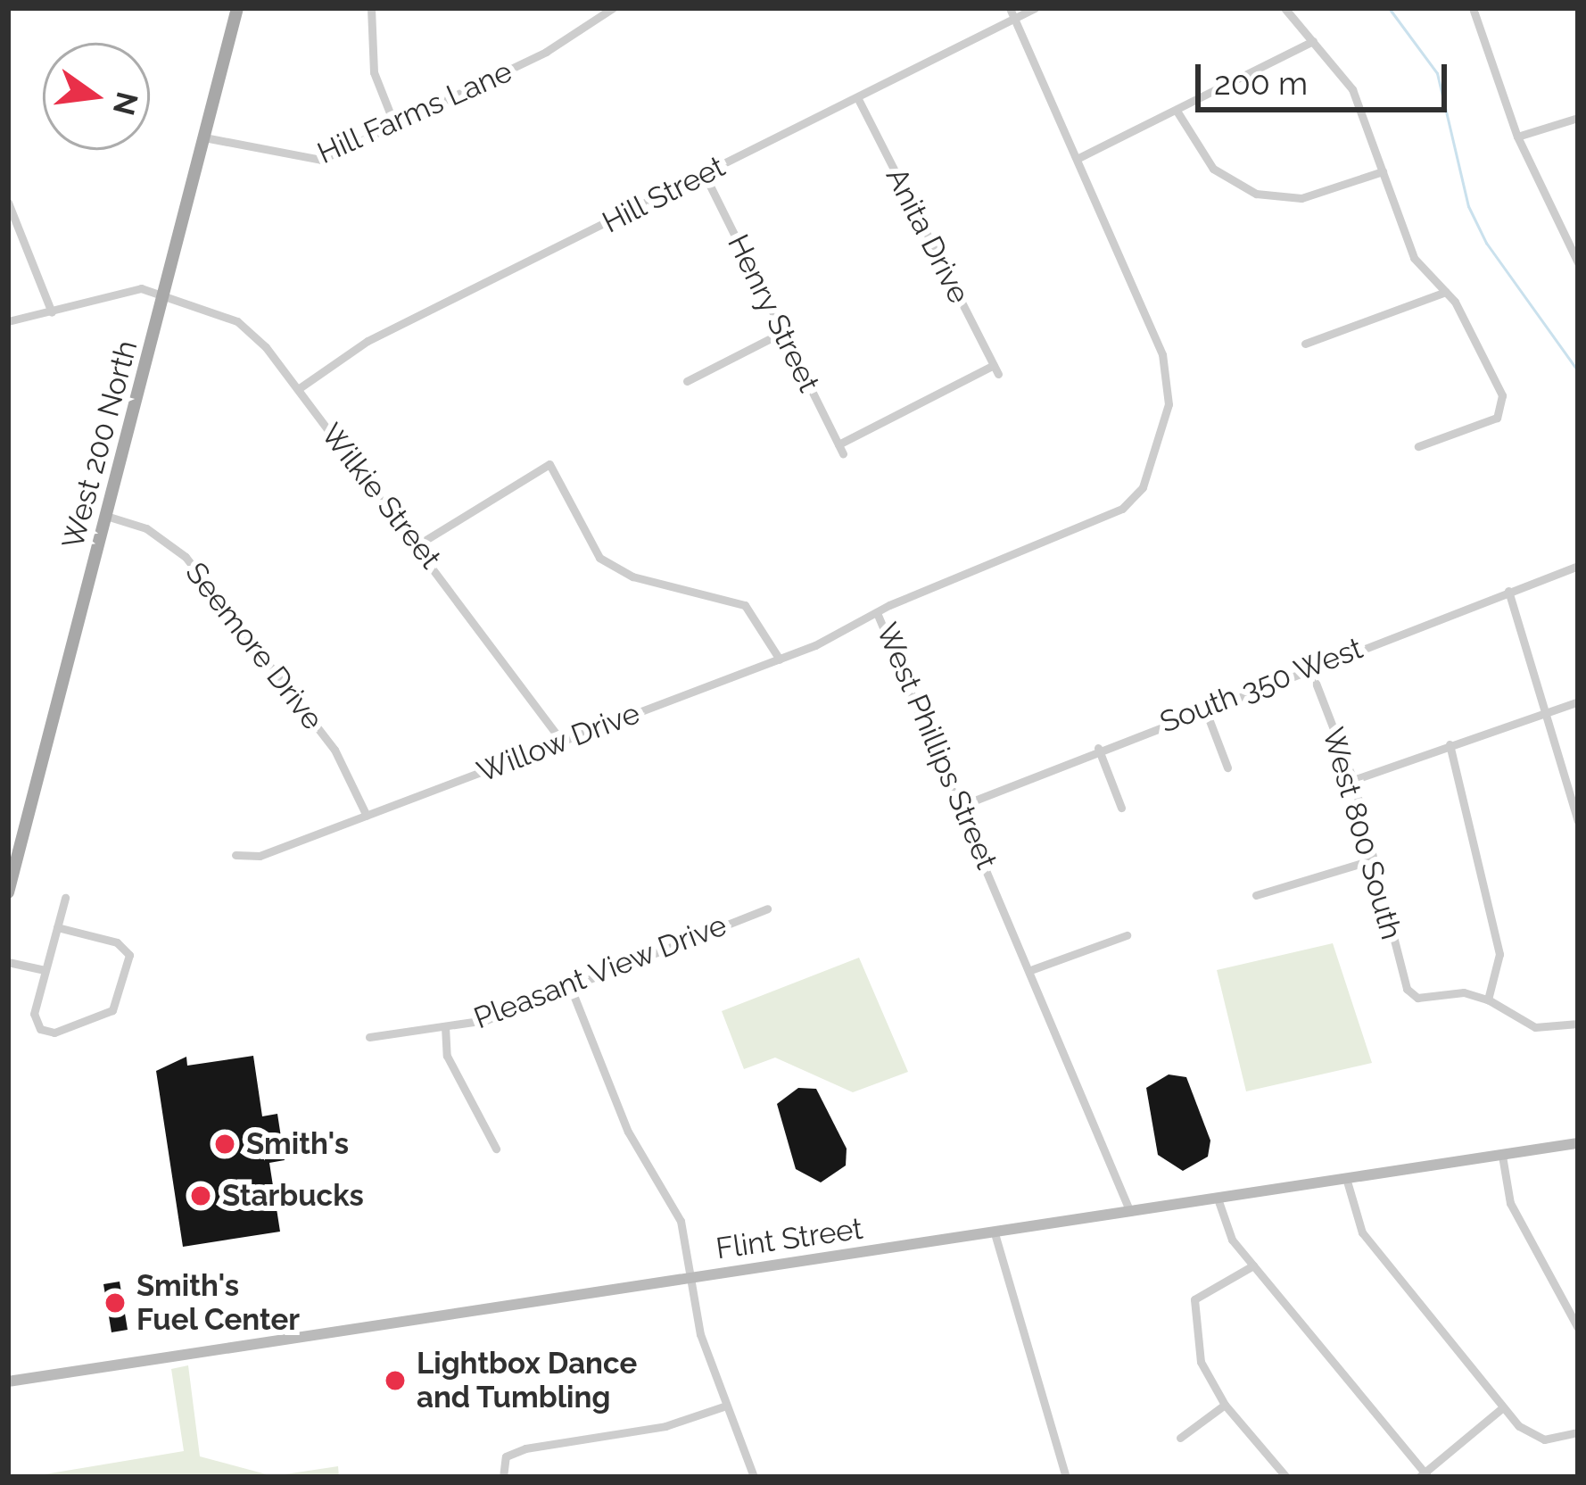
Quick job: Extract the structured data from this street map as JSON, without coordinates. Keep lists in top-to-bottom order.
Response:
{
  "streets": {
    "main road": ["West 200 North"],
    "street": [
      "Hill Farms Lane",
      "Hill Street",
      "Anita Drive",
      "Henry Street",
      "Wilkie Street",
      "Seemore Drive",
      "South 350 West",
      "Willow Drive",
      "West Phillips Street",
      "West 800 South",
      "Pleasant View Drive",
      "Flint Street"
    ]
  },
  "crossings": [
    ["Hill Farms Lane", "West 200 North"],
    ["Hill Street", "Anita Drive"],
    ["Hill Street", "Henry Street"],
    ["Hill Street", "Wilkie Street"],
    ["Hill Street", "West Phillips Street"],
    ["Anita Drive", "Henry Street"],
    ["West 200 North", "Wilkie Street"],
    ["West 200 North", "Seemore Drive"],
    ["Wilkie Street", "Willow Drive"],
    ["Seemore Drive", "Willow Drive"],
    ["South 350 West", "West Phillips Street"],
    ["South 350 West", "West 800 South"],
    ["Willow Drive", "West Phillips Street"],
    ["West Phillips Street", "Flint Street"]
  ],
  "places": [
    "Smith's",
    "Starbucks",
    "Smith's Fuel Center",
    "Lightbox Dance and Tumbling"
  ],
  "scale_bar": "200 m",
  "north": "right"
}
